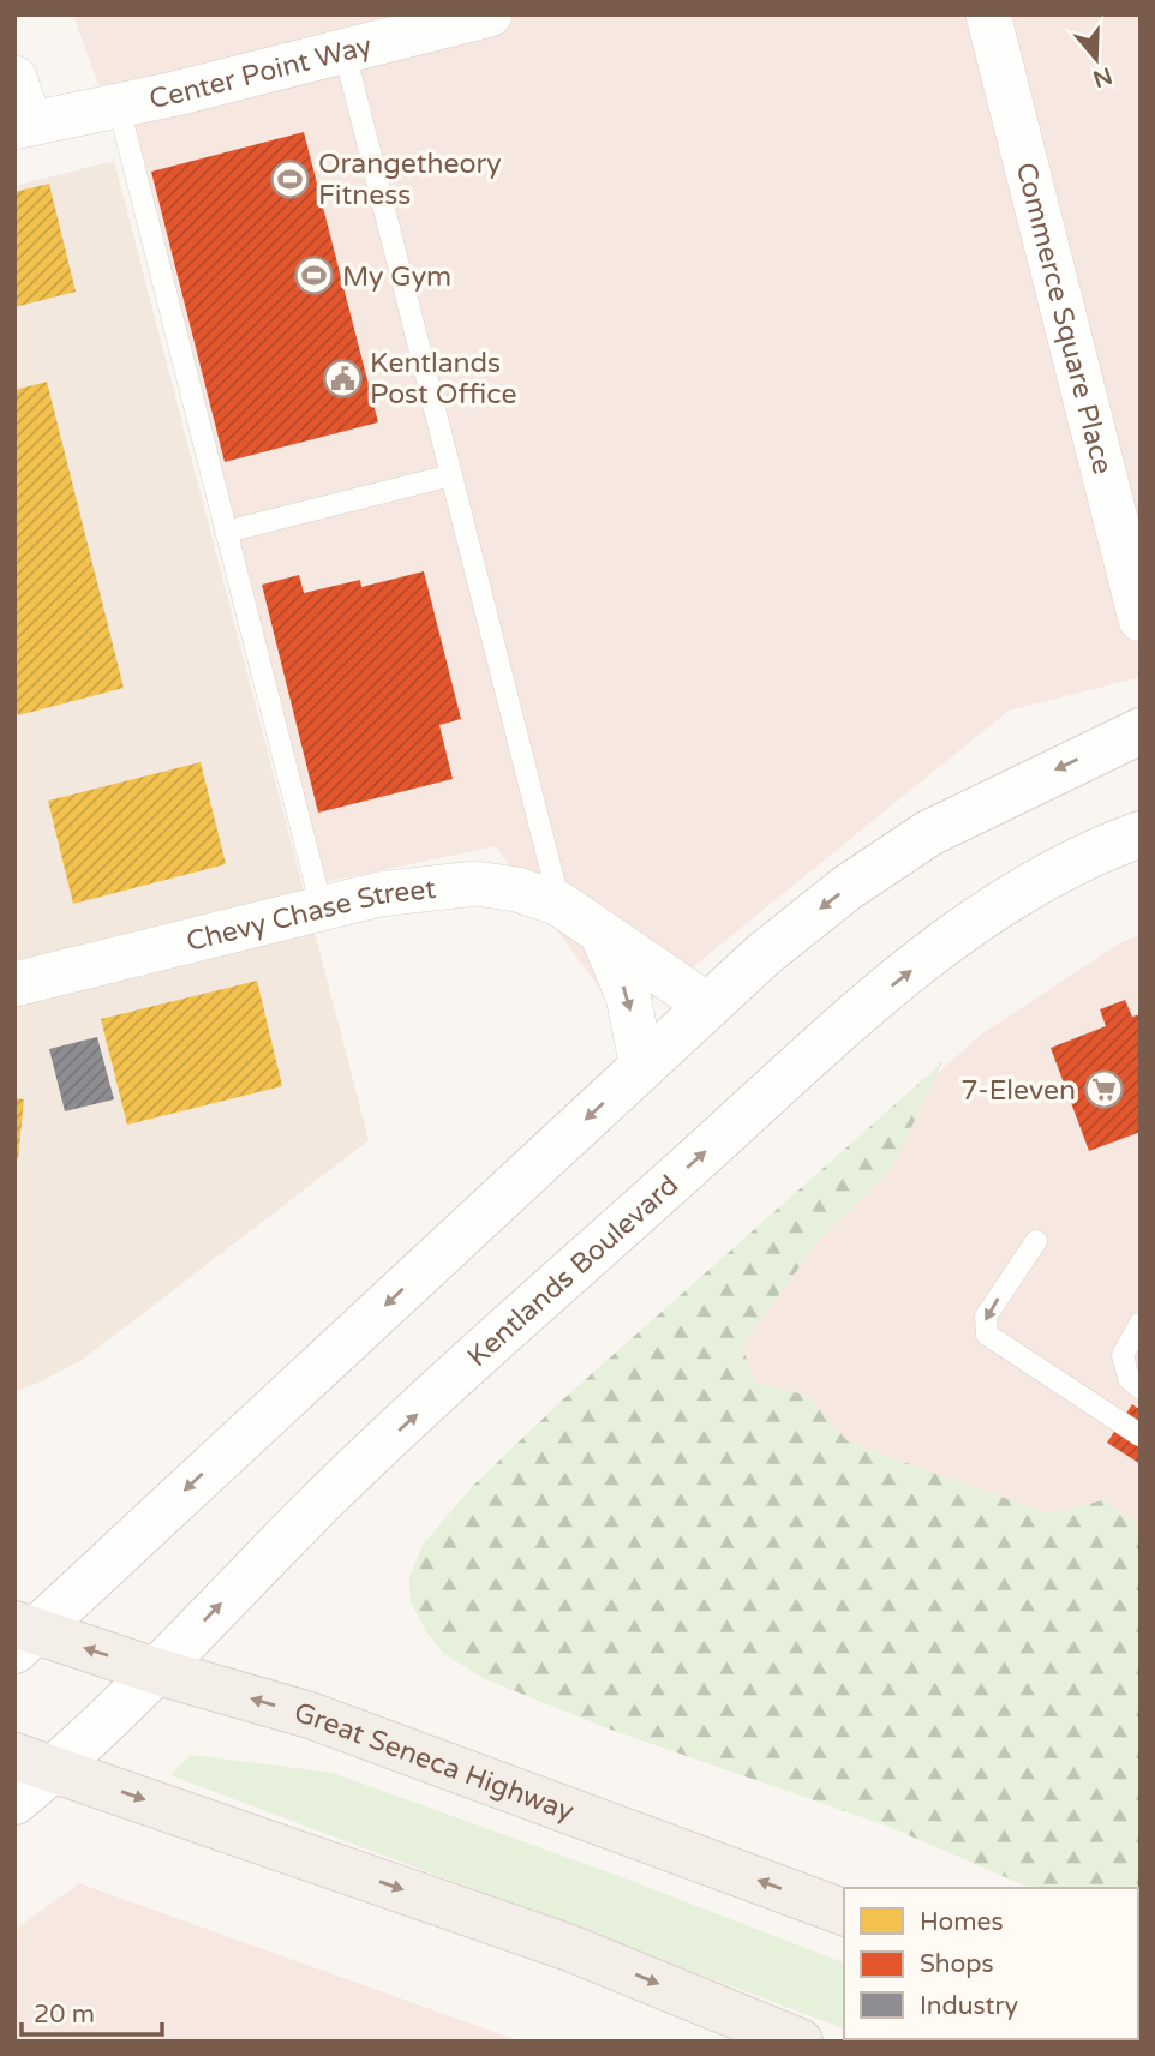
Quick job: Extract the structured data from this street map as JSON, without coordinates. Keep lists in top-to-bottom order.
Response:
{
  "streets": {
    "main road": ["Great Seneca Highway"],
    "street": [
      "Center Point Way",
      "Commerce Square Place",
      "Chevy Chase Street",
      "Kentlands Boulevard"
    ]
  },
  "crossings": [
    ["Kentlands Boulevard", "Great Seneca Highway"]
  ],
  "places": {
    "sports": ["Orangetheory Fitness", "My Gym"],
    "public building": ["Kentlands Post Office"],
    "supermarket": ["7-Eleven"]
  },
  "legend": ["Homes", "Shops", "Industry"],
  "scale_bar": "20 m",
  "north": "bottom"
}
